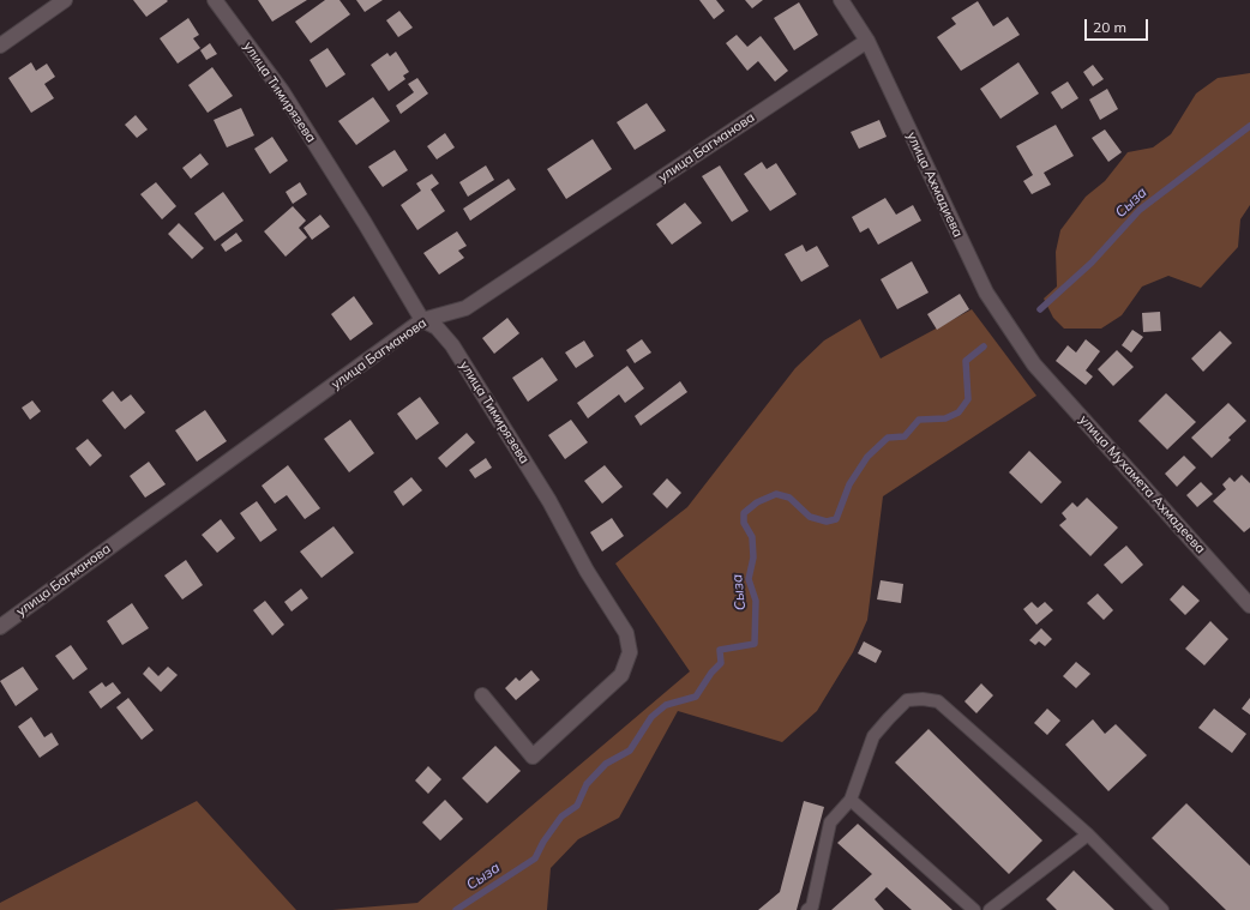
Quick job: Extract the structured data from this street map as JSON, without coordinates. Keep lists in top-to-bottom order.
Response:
{
  "streets": {
    "street": [
      "улица Тимирязева",
      "улица Багманова",
      "улица Ахмадиева",
      "улица Мухамета Ахмадеева"
    ]
  },
  "crossings": [
    ["улица Тимирязева", "улица Багманова"],
    ["улица Багманова", "улица Ахмадиева"],
    ["улица Ахмадиева", "улица Мухамета Ахмадеева"]
  ],
  "water": ["Сыза"],
  "scale_bar": "20 m"
}
